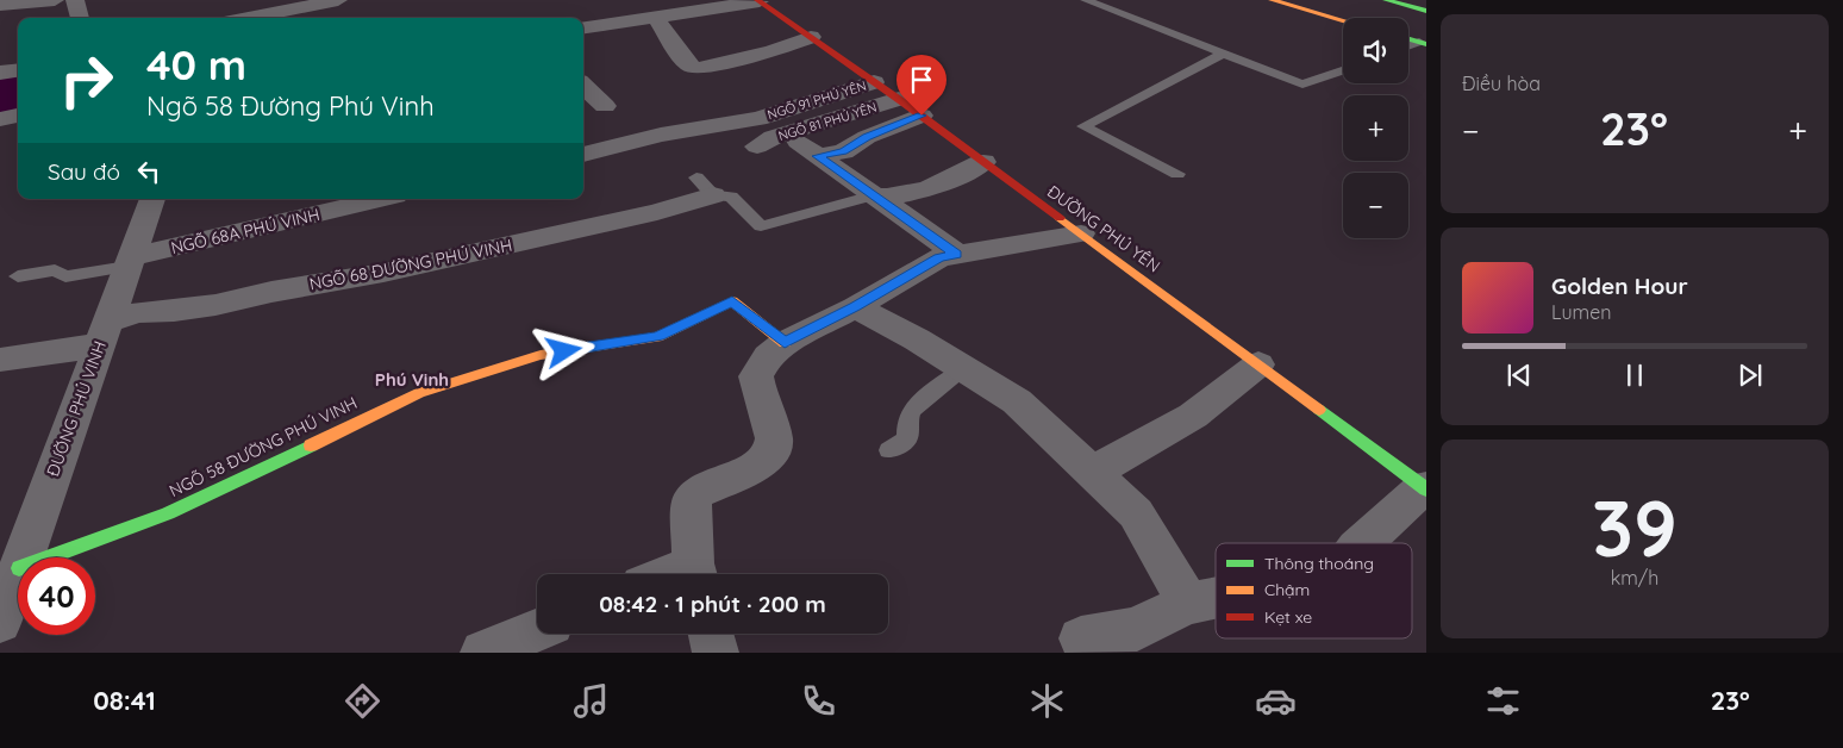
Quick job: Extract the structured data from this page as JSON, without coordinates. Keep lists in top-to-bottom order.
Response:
{
  "streets": {
    "main road": ["ĐƯỜNG PHÚ YÊN", "NGÕ 58 ĐƯỜNG PHÚ VINH"],
    "street": [
      "NGÕ 91 PHÚ YÊN",
      "NGÕ 81 PHÚ YÊN",
      "NGÕ 68A PHÚ VINH",
      "NGÕ 68 ĐƯỜNG PHÚ VINH",
      "ĐƯỜNG PHÚ VINH"
    ]
  },
  "crossings": [
    ["NGÕ 91 PHÚ YÊN", "ĐƯỜNG PHÚ YÊN"],
    ["NGÕ 81 PHÚ YÊN", "ĐƯỜNG PHÚ YÊN"],
    ["NGÕ 68A PHÚ VINH", "ĐƯỜNG PHÚ VINH"],
    ["NGÕ 68 ĐƯỜNG PHÚ VINH", "ĐƯỜNG PHÚ VINH"]
  ],
  "districts": ["Phú Vinh"],
  "legend": ["Thông thoáng", "Chậm", "Kẹt xe"],
  "page": {
    "tile": [
      "Điều hòa",
      ["39", "km/h"]
    ],
    "map_buttons": ["+", "−"],
    "turn": ["40 m", "Ngõ 58 Đường Phú Vinh"],
    "heat": ["−", "23°", "+"],
    "then": "Sau đó",
    "song": ["Golden Hour", "Lumen"],
    "limit": "40",
    "trip": "08:42 · 1 phút · 200 m",
    "tabs": ["08:41", "23°"]
  }
}
